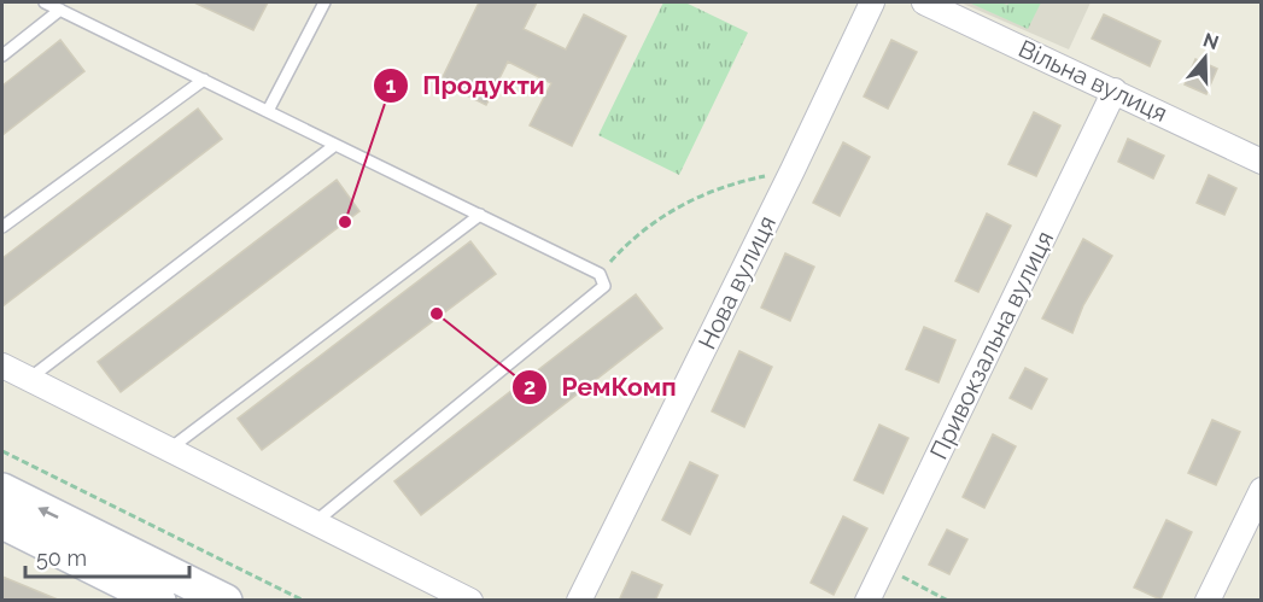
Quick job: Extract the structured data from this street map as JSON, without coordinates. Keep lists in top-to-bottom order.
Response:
{
  "streets": {
    "street": ["Вільна вулиця", "Нова вулиця", "Привокзальна вулиця"]
  },
  "crossings": [
    ["Вільна вулиця", "Привокзальна вулиця"]
  ],
  "places": ["Продукти", "РемКомп"],
  "scale_bar": "50 m",
  "north": "top"
}
